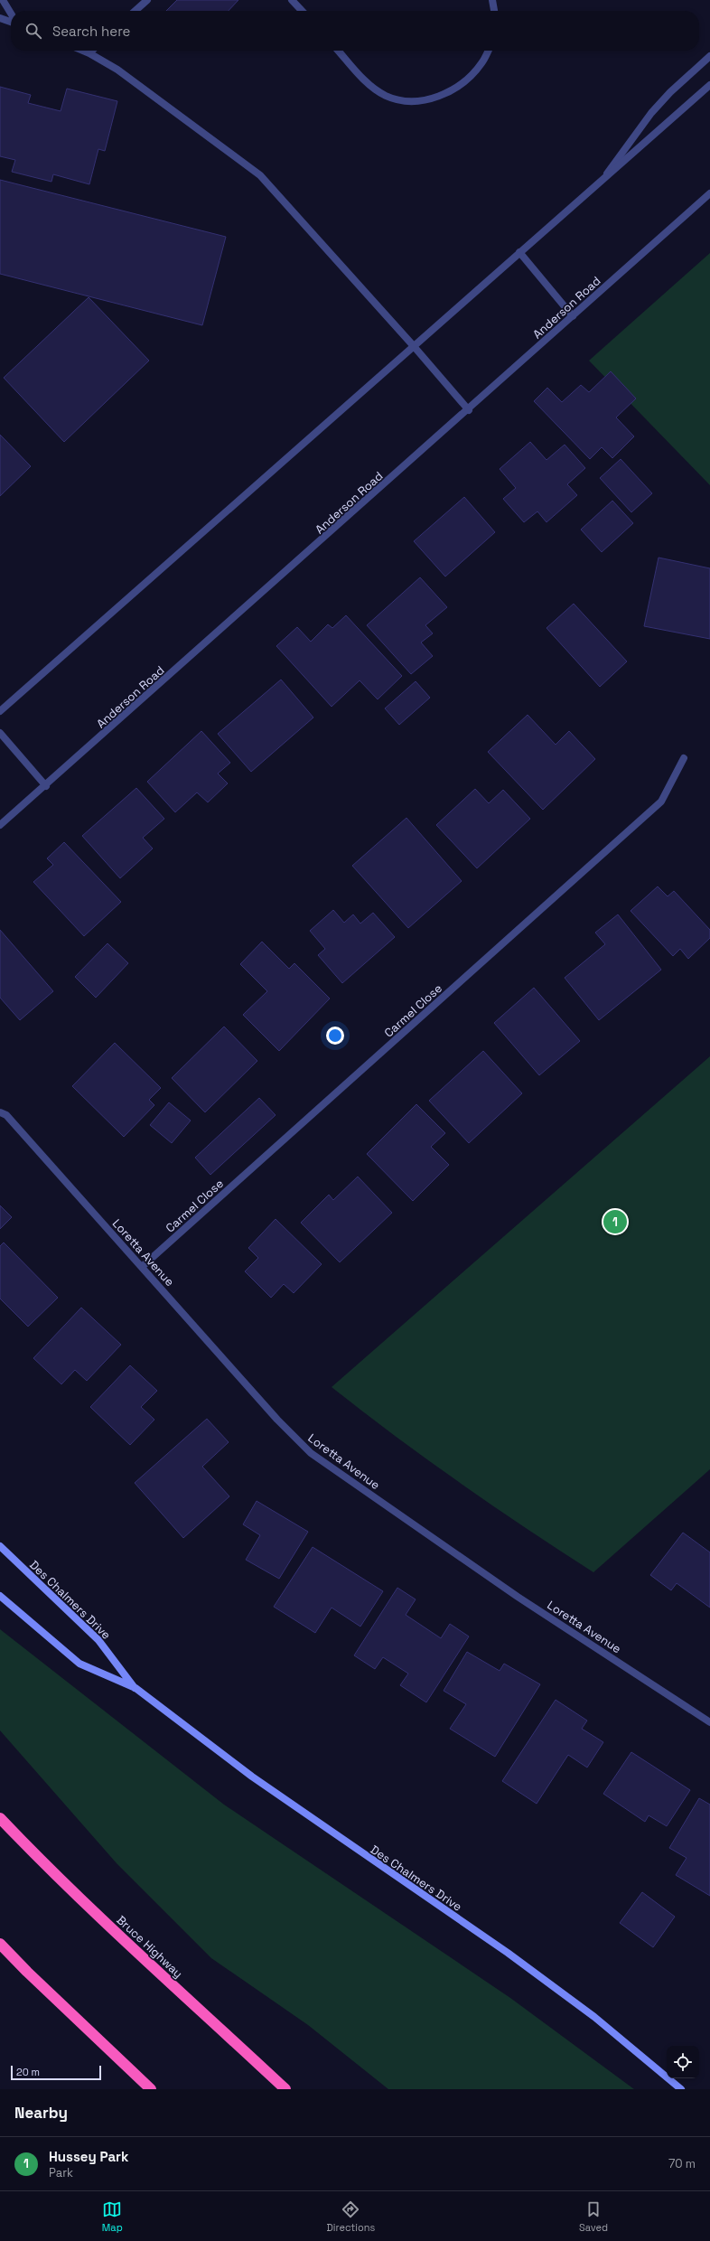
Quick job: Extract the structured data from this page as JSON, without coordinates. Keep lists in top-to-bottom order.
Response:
{
  "streets": {
    "highway": ["Bruce Highway"],
    "main road": ["Des Chalmers Drive"],
    "street": ["Anderson Road", "Carmel Close", "Loretta Avenue"]
  },
  "crossings": [
    ["Carmel Close", "Loretta Avenue"]
  ],
  "scale_bar": "20 m",
  "page": {
    "search": "Search here",
    "pins": "1",
    "scale": "20 m",
    "heading": "Nearby",
    "list": [
      {
        "mark": "1",
        "name": "Hussey Park",
        "note": "Park",
        "value": "70 m"
      }
    ],
    "nav": ["Map", "Directions", "Saved"]
  }
}
